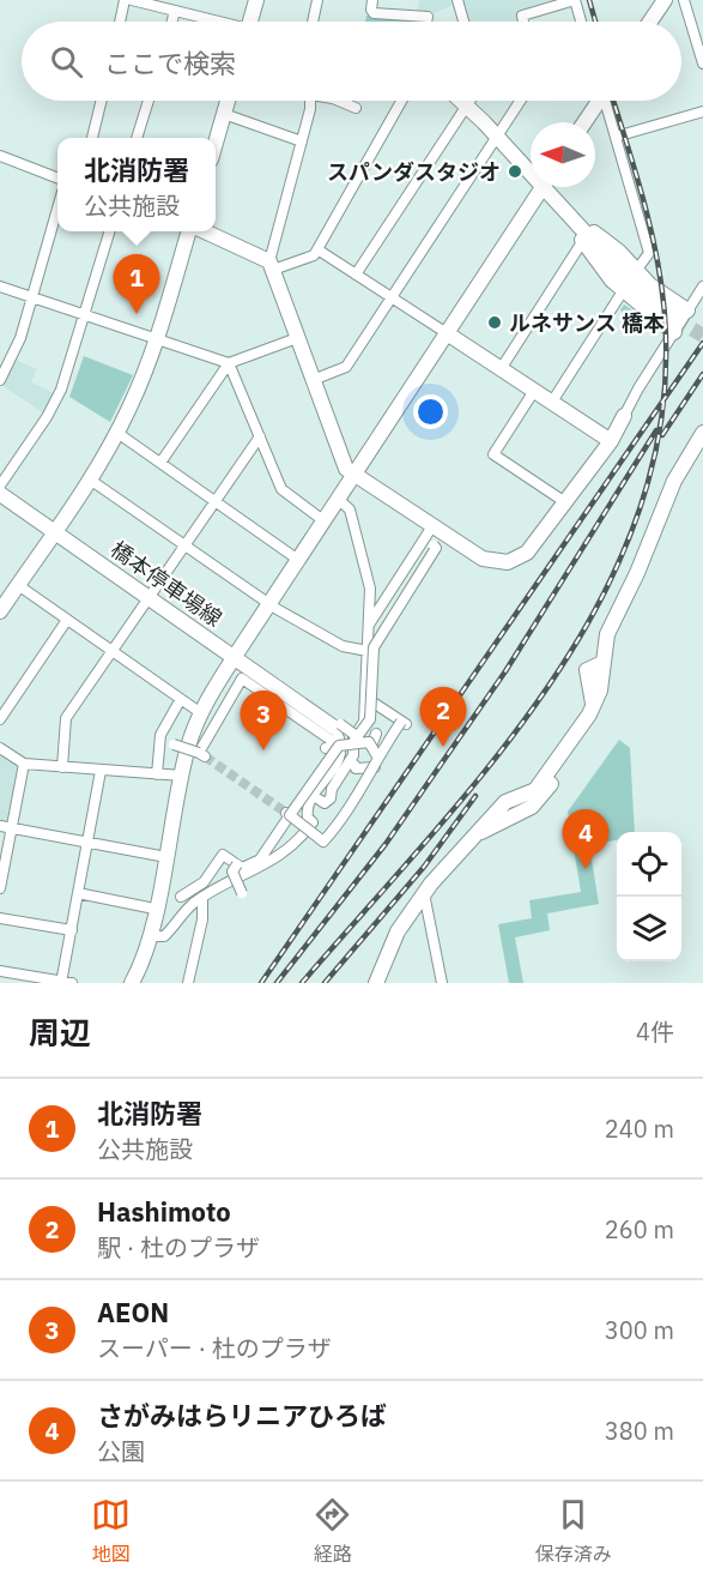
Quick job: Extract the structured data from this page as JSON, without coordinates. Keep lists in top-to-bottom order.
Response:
{
  "streets": {
    "street": ["橋本停車場線"]
  },
  "places": ["スパンダスタジオ", "ルネサンス 橋本"],
  "north": "left",
  "page": {
    "search": "ここで検索",
    "popup": ["北消防署", "公共施設"],
    "pins": [
      "1",
      "2",
      "3",
      "4"
    ],
    "heading": ["周辺", "4件"],
    "list": [
      {
        "mark": "1",
        "name": "北消防署",
        "note": "公共施設",
        "value": "240 m"
      },
      {
        "mark": "2",
        "name": "Hashimoto",
        "note": "駅 · 杜のプラザ",
        "value": "260 m"
      },
      {
        "mark": "3",
        "name": "AEON",
        "note": "スーパー · 杜のプラザ",
        "value": "300 m"
      },
      {
        "mark": "4",
        "name": "さがみはらリニアひろば",
        "note": "公園",
        "value": "380 m"
      }
    ],
    "nav": ["地図", "経路", "保存済み"]
  }
}
